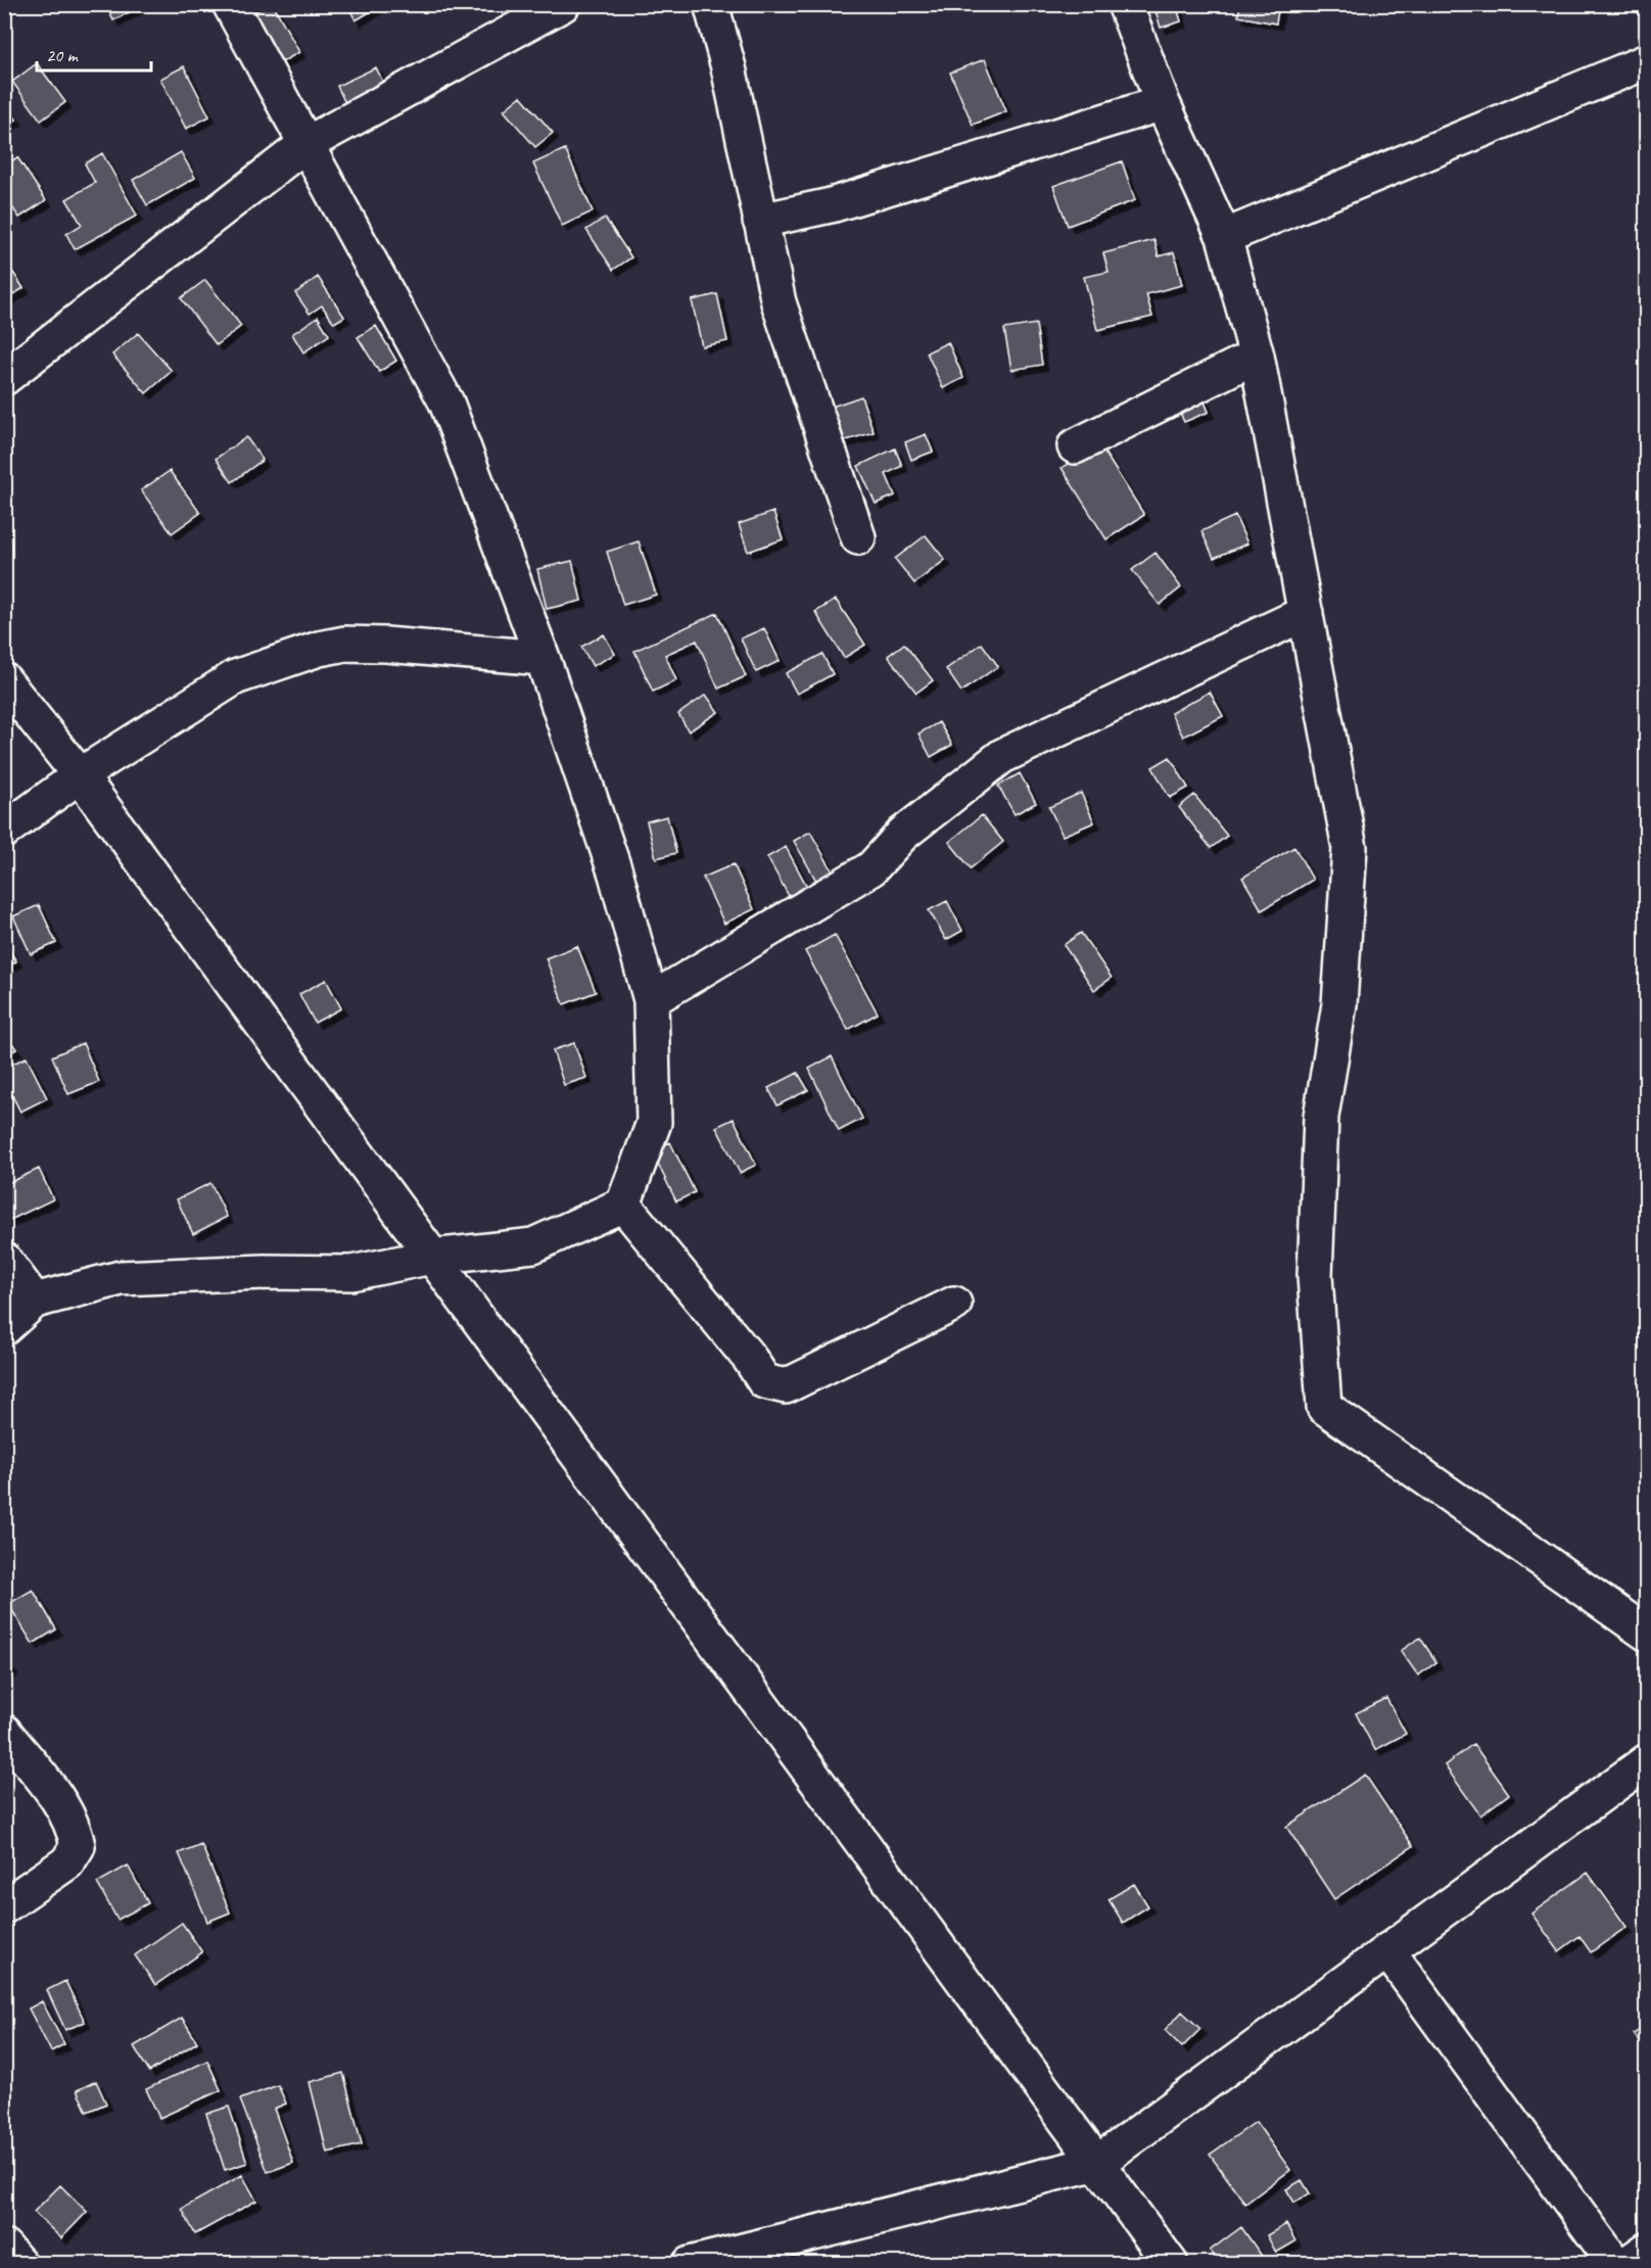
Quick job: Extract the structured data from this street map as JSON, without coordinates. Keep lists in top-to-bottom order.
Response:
{
  "scale_bar": "20 m"
}
